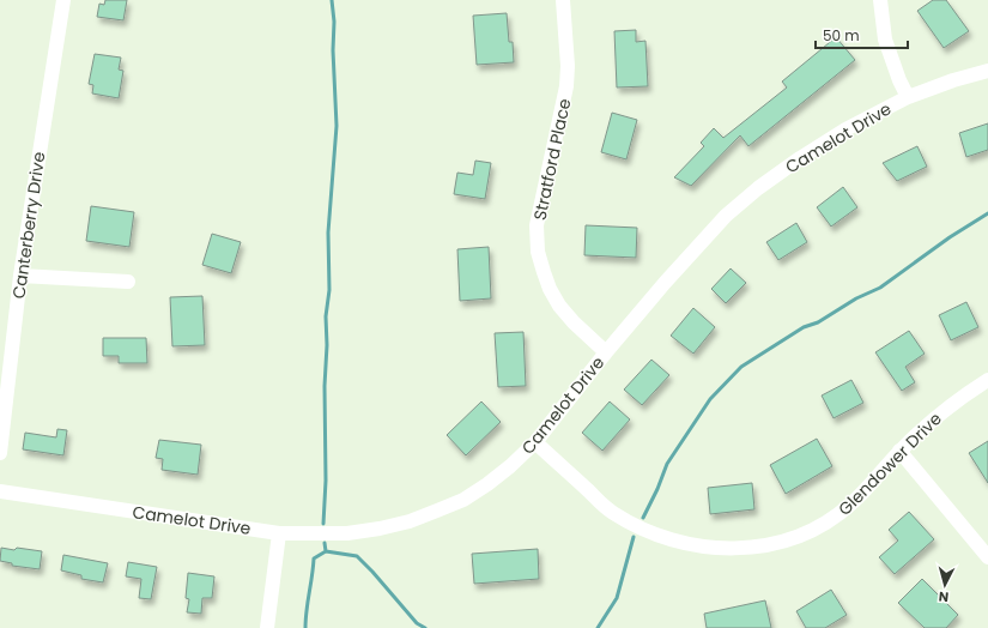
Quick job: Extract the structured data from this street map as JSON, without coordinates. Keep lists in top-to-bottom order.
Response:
{
  "streets": {
    "street": [
      "Camelot Drive",
      "Stratford Place",
      "Canterberry Drive",
      "Glendower Drive"
    ]
  },
  "crossings": [
    ["Camelot Drive", "Stratford Place"],
    ["Camelot Drive", "Glendower Drive"]
  ],
  "scale_bar": "50 m",
  "north": "bottom"
}
